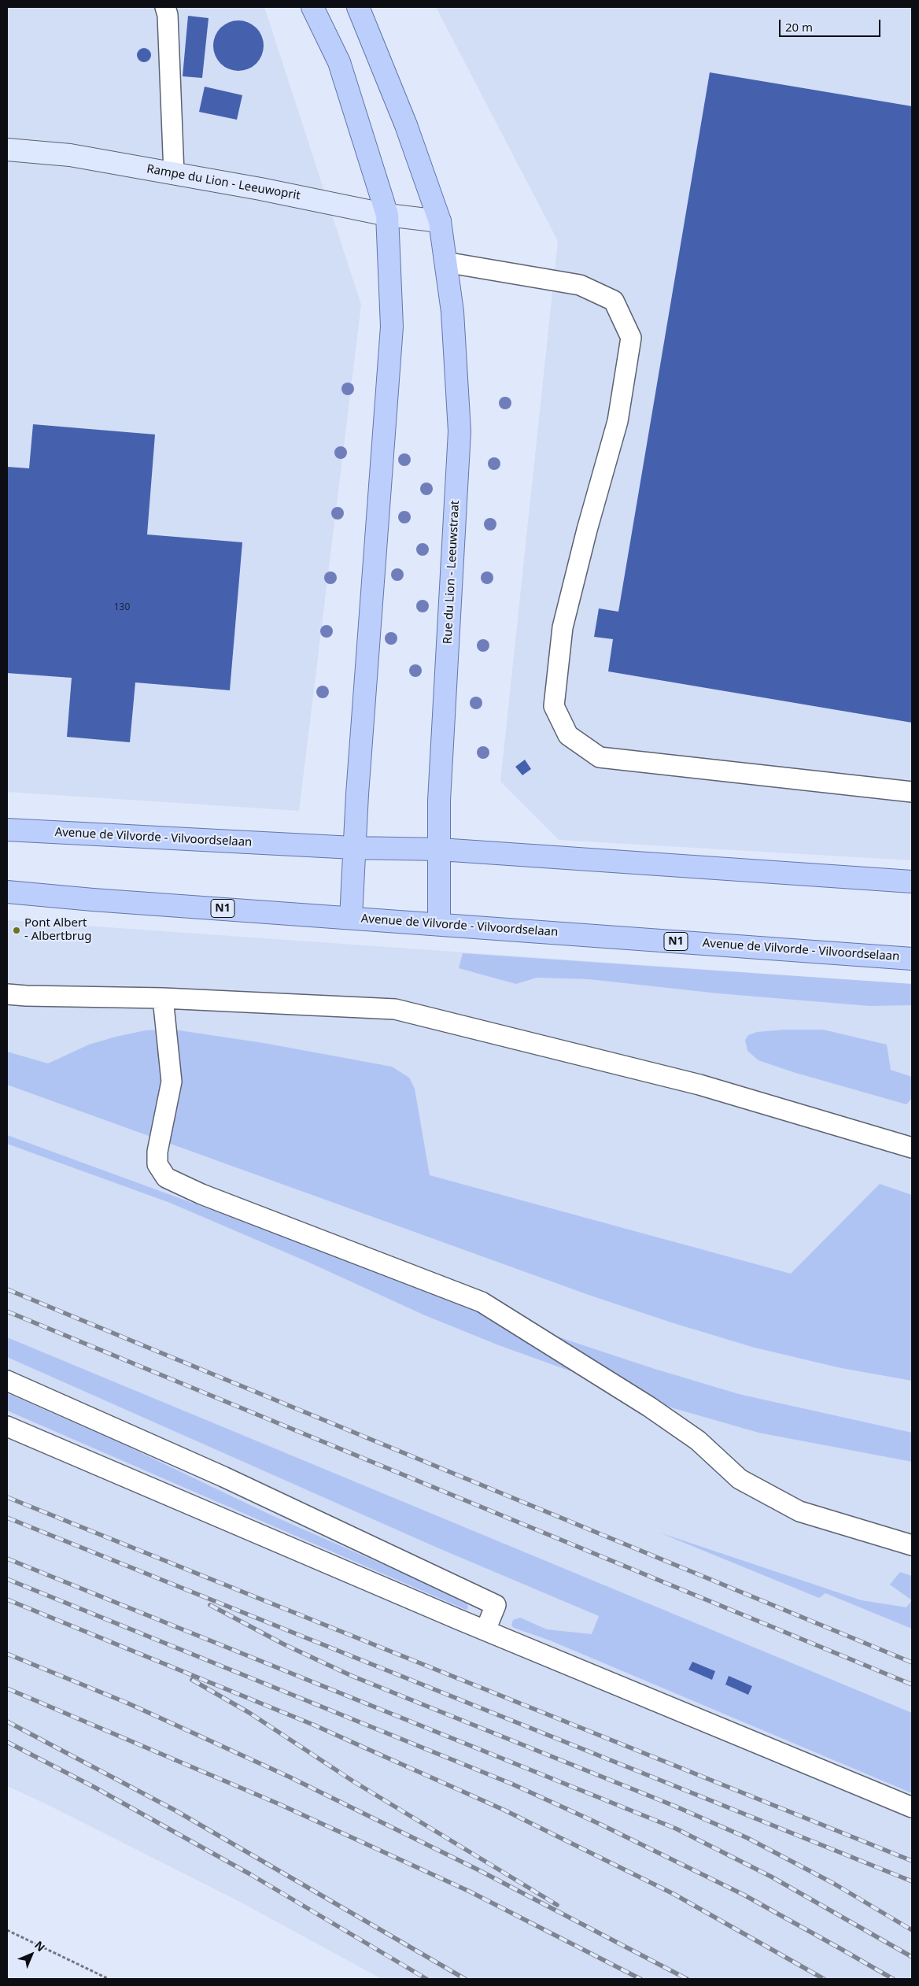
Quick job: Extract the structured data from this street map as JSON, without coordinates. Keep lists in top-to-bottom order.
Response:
{
  "streets": {
    "main road": [
      "Rampe du Lion - Leeuwoprit",
      "Rue du Lion - Leeuwstraat",
      "Avenue de Vilvorde - Vilvoordselaan",
      "N1"
    ]
  },
  "crossings": [
    ["Rampe du Lion - Leeuwoprit", "Rue du Lion - Leeuwstraat"],
    ["Rue du Lion - Leeuwstraat", "Avenue de Vilvorde - Vilvoordselaan"]
  ],
  "places": ["Pont Albert - Albertbrug"],
  "house_numbers": ["130"],
  "scale_bar": "20 m",
  "north": "top right"
}
